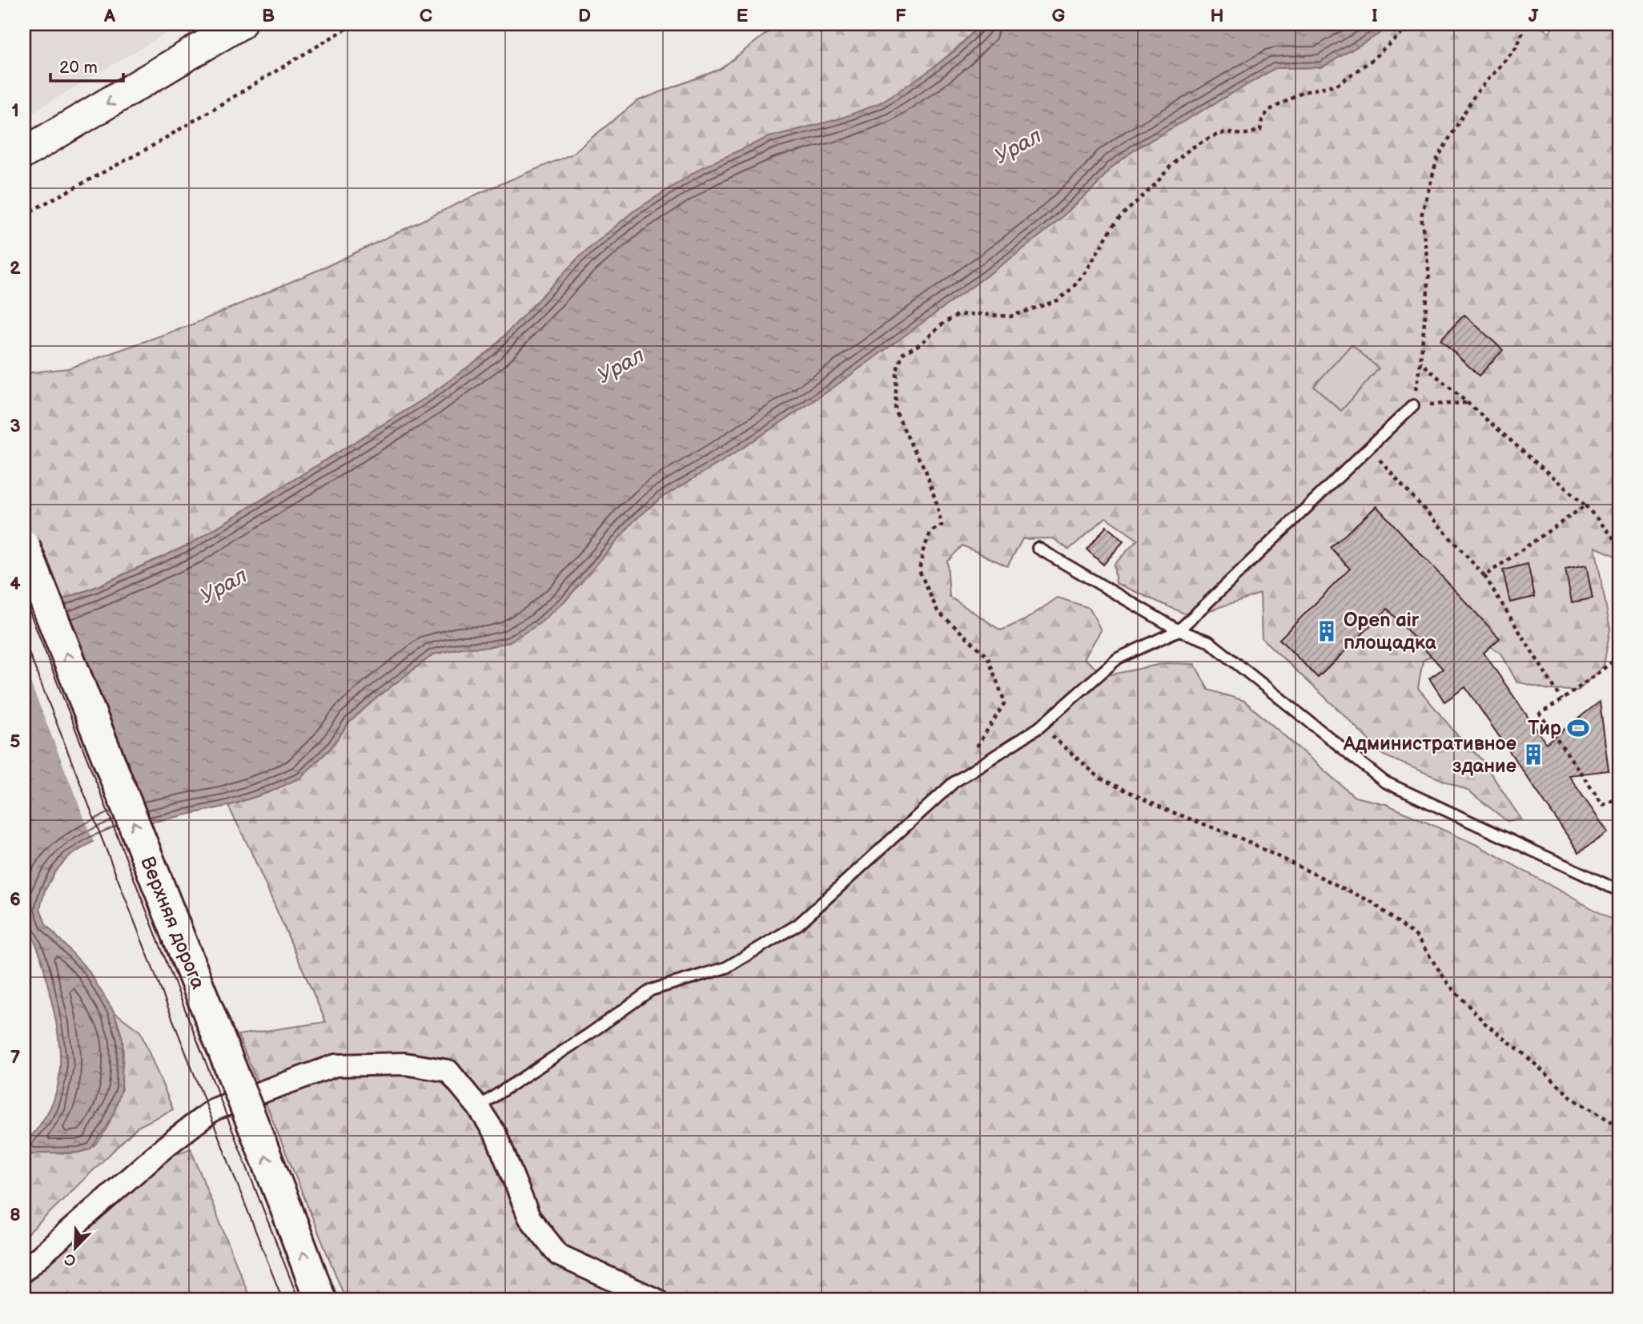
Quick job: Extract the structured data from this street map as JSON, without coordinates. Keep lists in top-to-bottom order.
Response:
{
  "streets": {
    "main road": ["Верхняя дорога"]
  },
  "one_way": ["Верхняя дорога"],
  "water": ["Урал"],
  "places": {
    "building": ["Open air площадка", "Административное здание"],
    "sports": ["Тир"]
  },
  "scale_bar": "20 m",
  "north": "bottom left",
  "grid": {
    "columns": [
      "A",
      "B",
      "C",
      "D",
      "E",
      "F",
      "G",
      "H",
      "I",
      "J"
    ],
    "rows": [
      "1",
      "2",
      "3",
      "4",
      "5",
      "6",
      "7",
      "8"
    ]
  }
}
